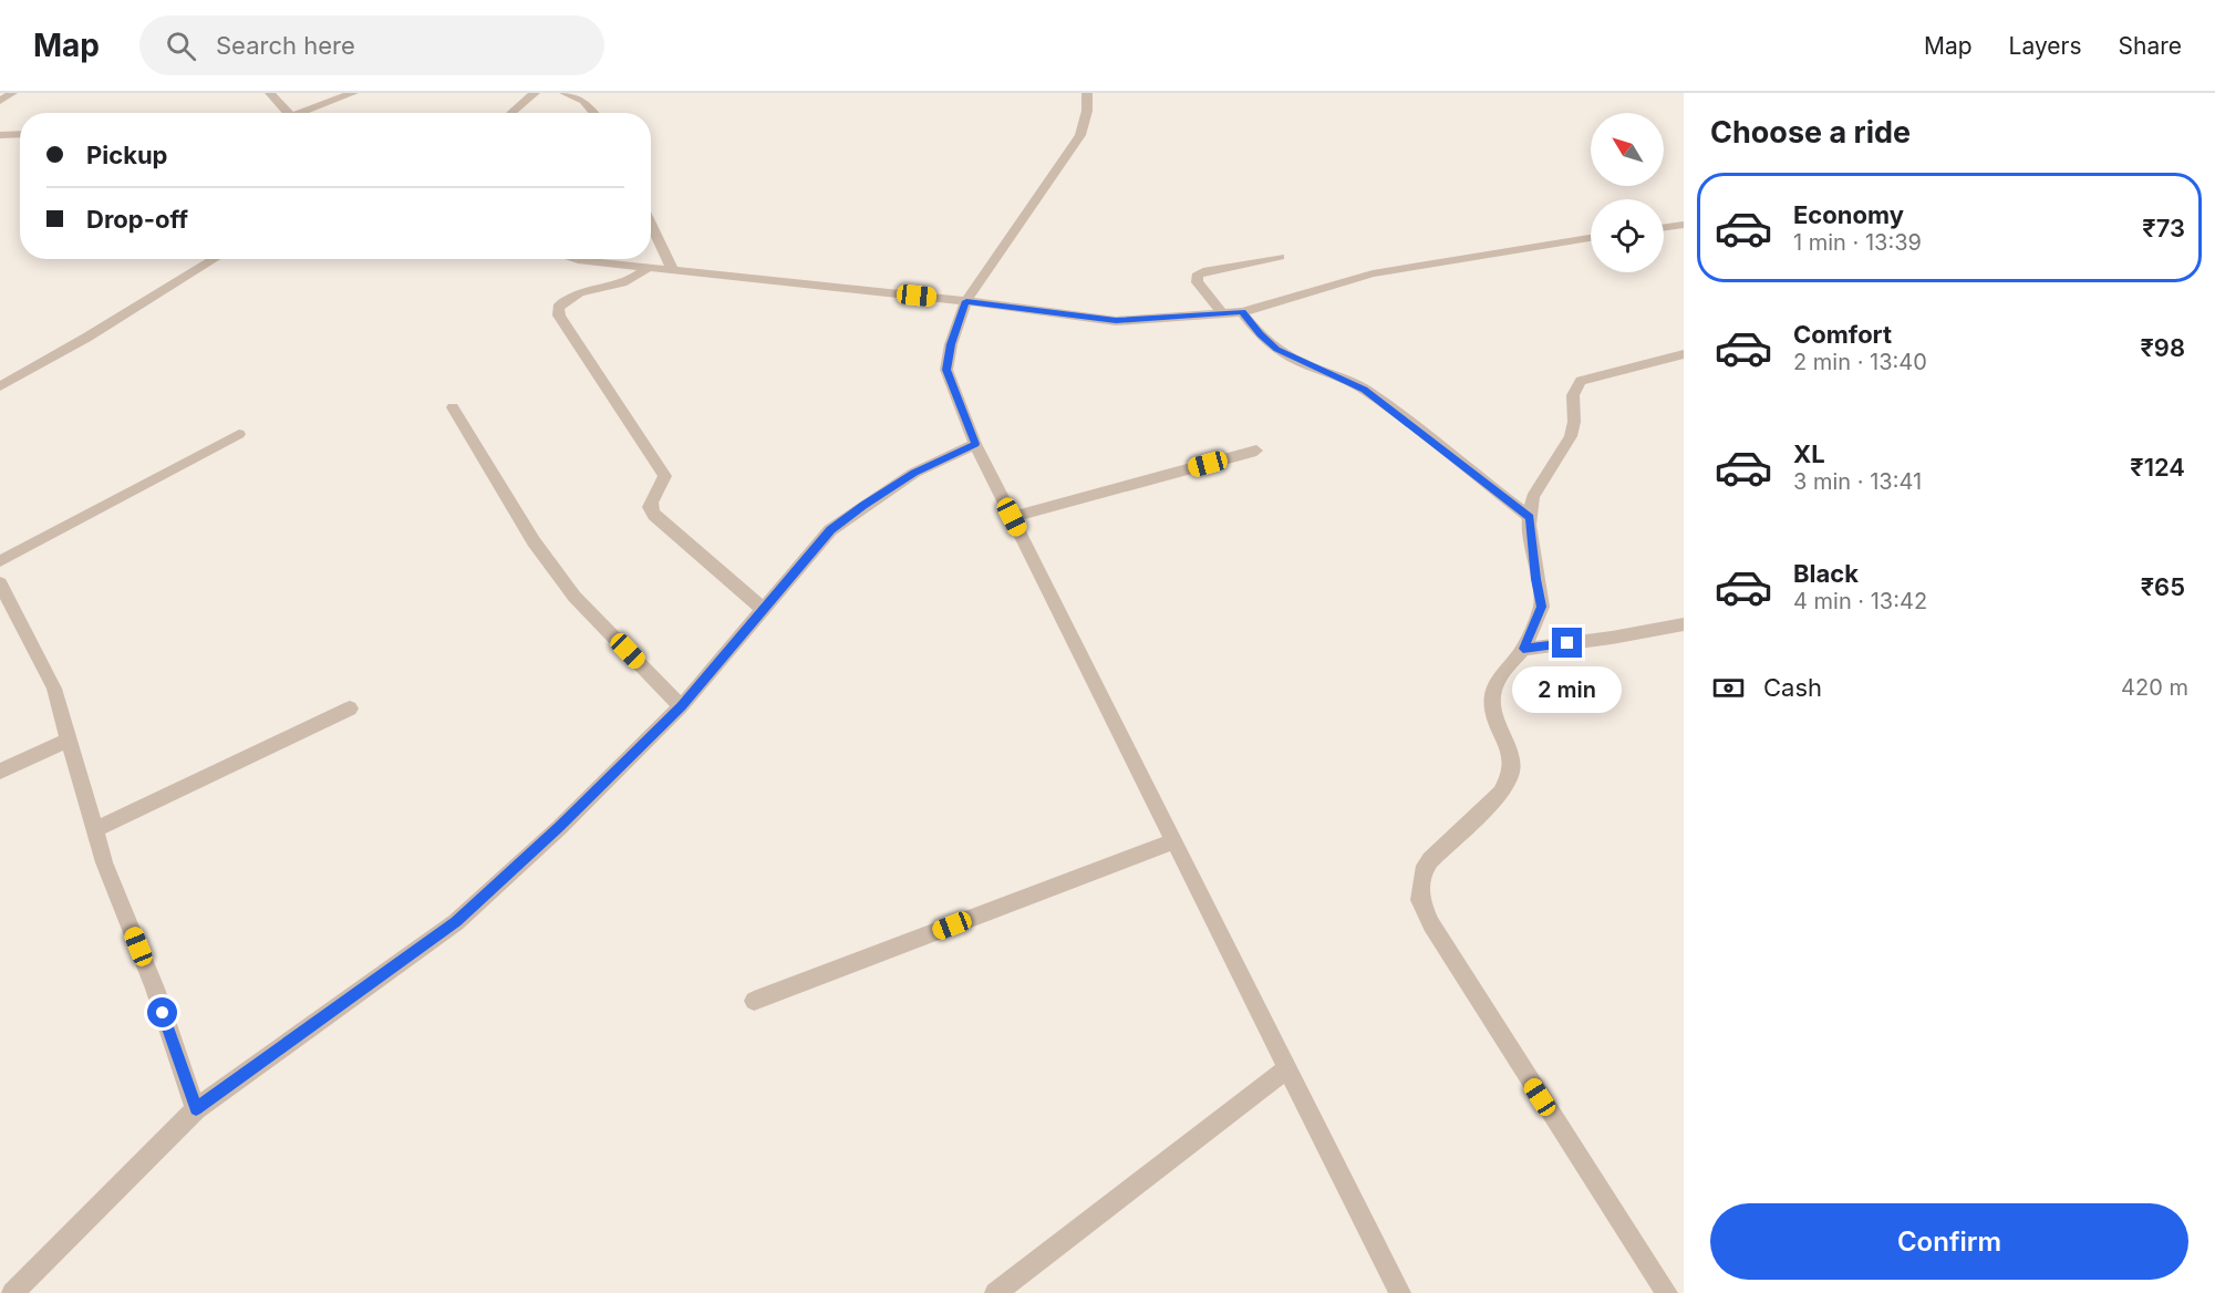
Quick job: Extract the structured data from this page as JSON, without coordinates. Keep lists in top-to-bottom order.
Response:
{
  "north": "top left",
  "page": {
    "header": "Map",
    "search": "Search here",
    "nav": ["Map", "Layers", "Share"],
    "heading": "Choose a ride",
    "banner": ["Pickup", "Drop-off"],
    "list": [
      {
        "name": "Economy",
        "note": "1 min · 13:39",
        "value": "₹73"
      },
      {
        "name": "Comfort",
        "note": "2 min · 13:40",
        "value": "₹98"
      },
      {
        "name": "XL",
        "note": "3 min · 13:41",
        "value": "₹124"
      },
      {
        "name": "Black",
        "note": "4 min · 13:42",
        "value": "₹65"
      }
    ],
    "pay": ["Cash", "420 m"],
    "bubble": "2 min",
    "buttons": "Confirm"
  }
}
